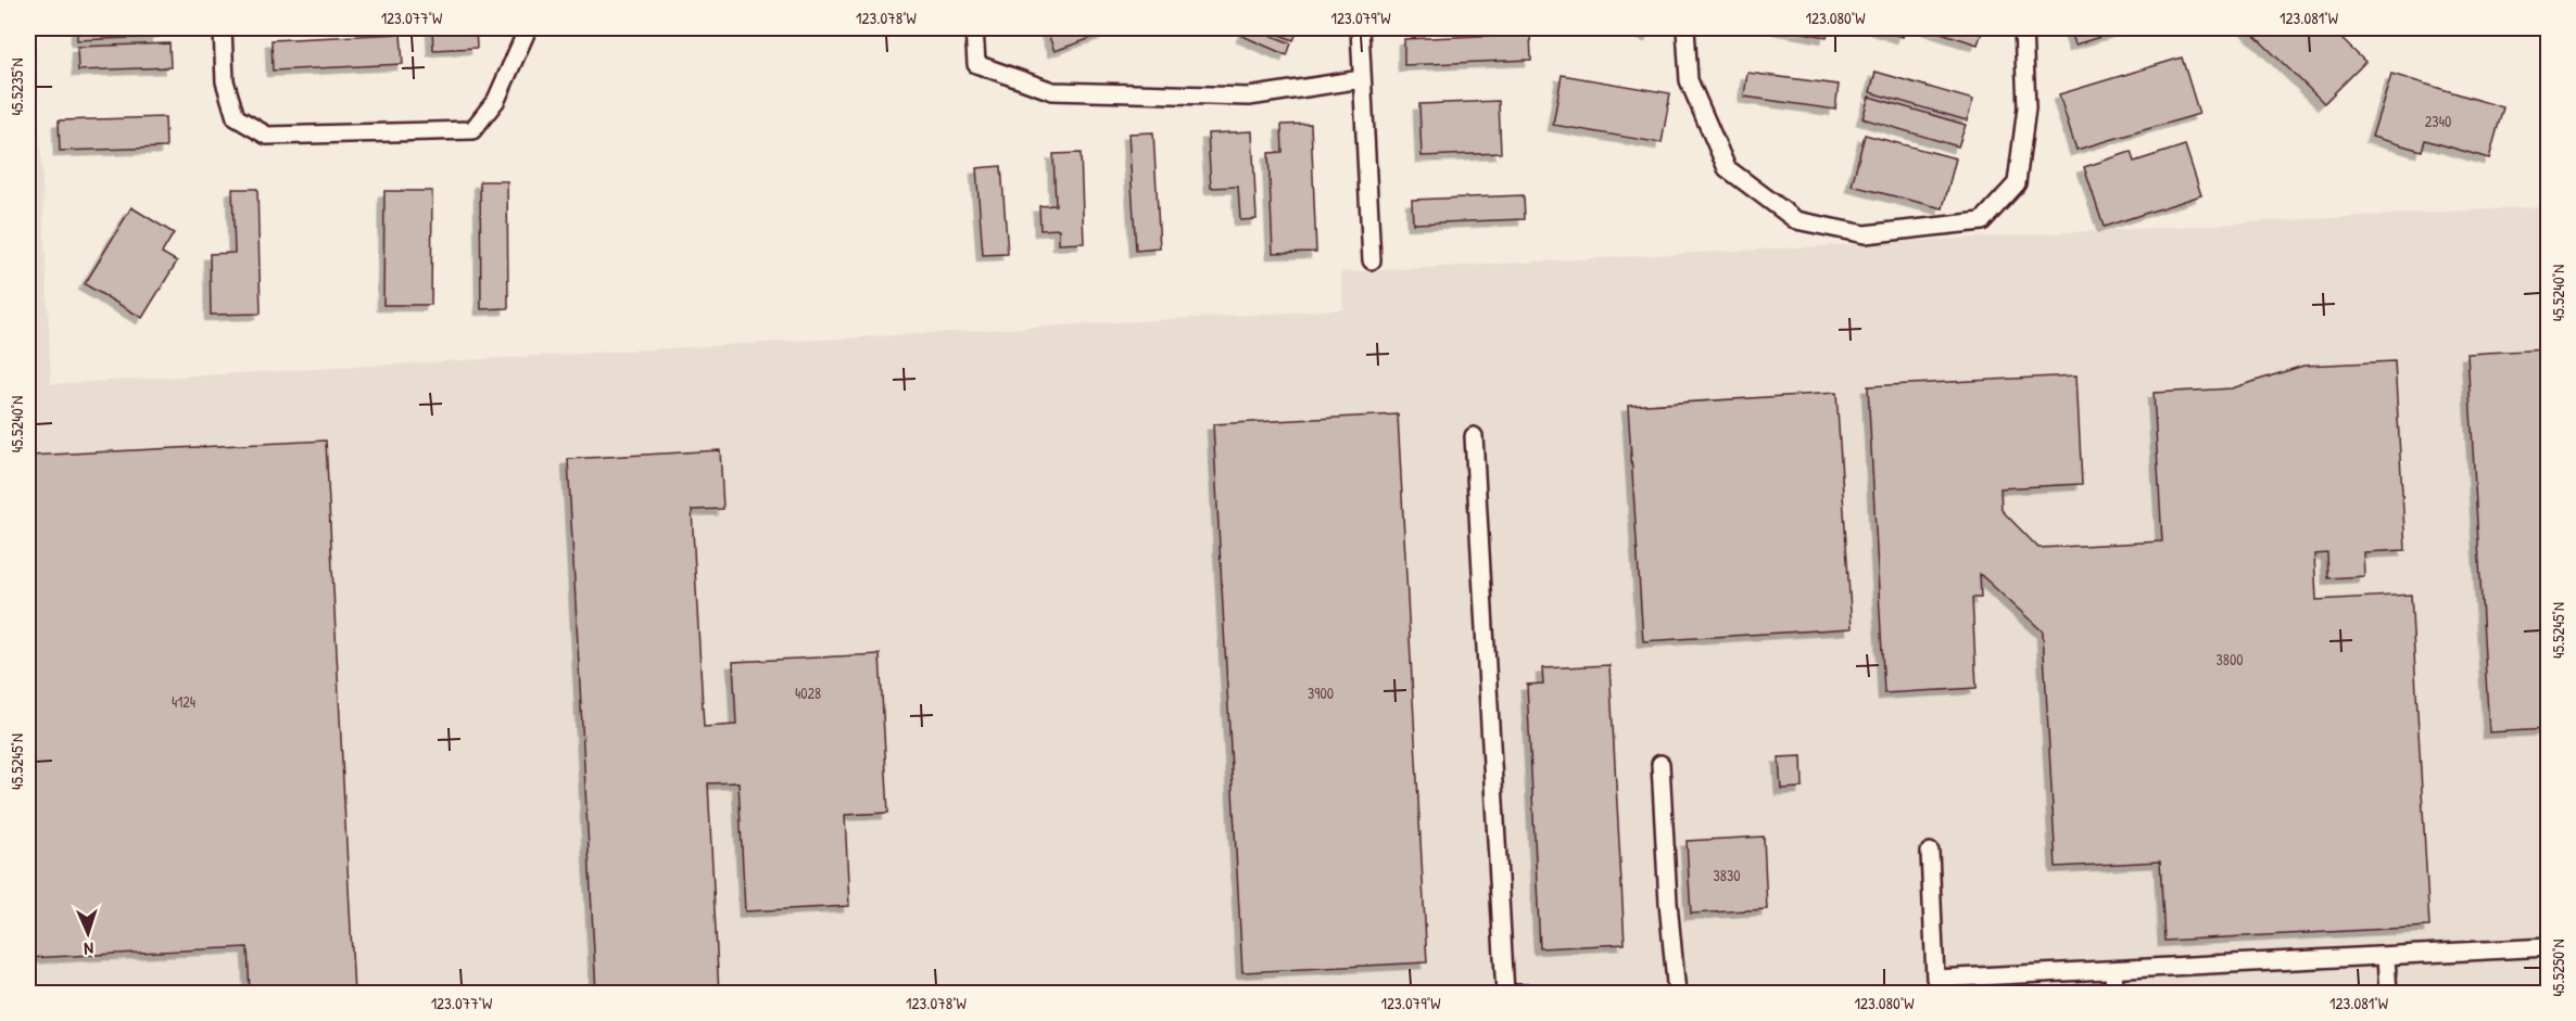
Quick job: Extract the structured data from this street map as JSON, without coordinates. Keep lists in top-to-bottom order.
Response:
{
  "house_numbers": [
    "2340",
    "3800",
    "4028",
    "3900",
    "4124",
    "3830"
  ],
  "north": "bottom",
  "coordinates": [
    "123.077°W",
    "123.078°W",
    "123.079°W",
    "123.080°W",
    "123.081°W",
    "45.5235°N",
    "45.5240°N",
    "45.5245°N",
    "45.5250°N"
  ]
}
